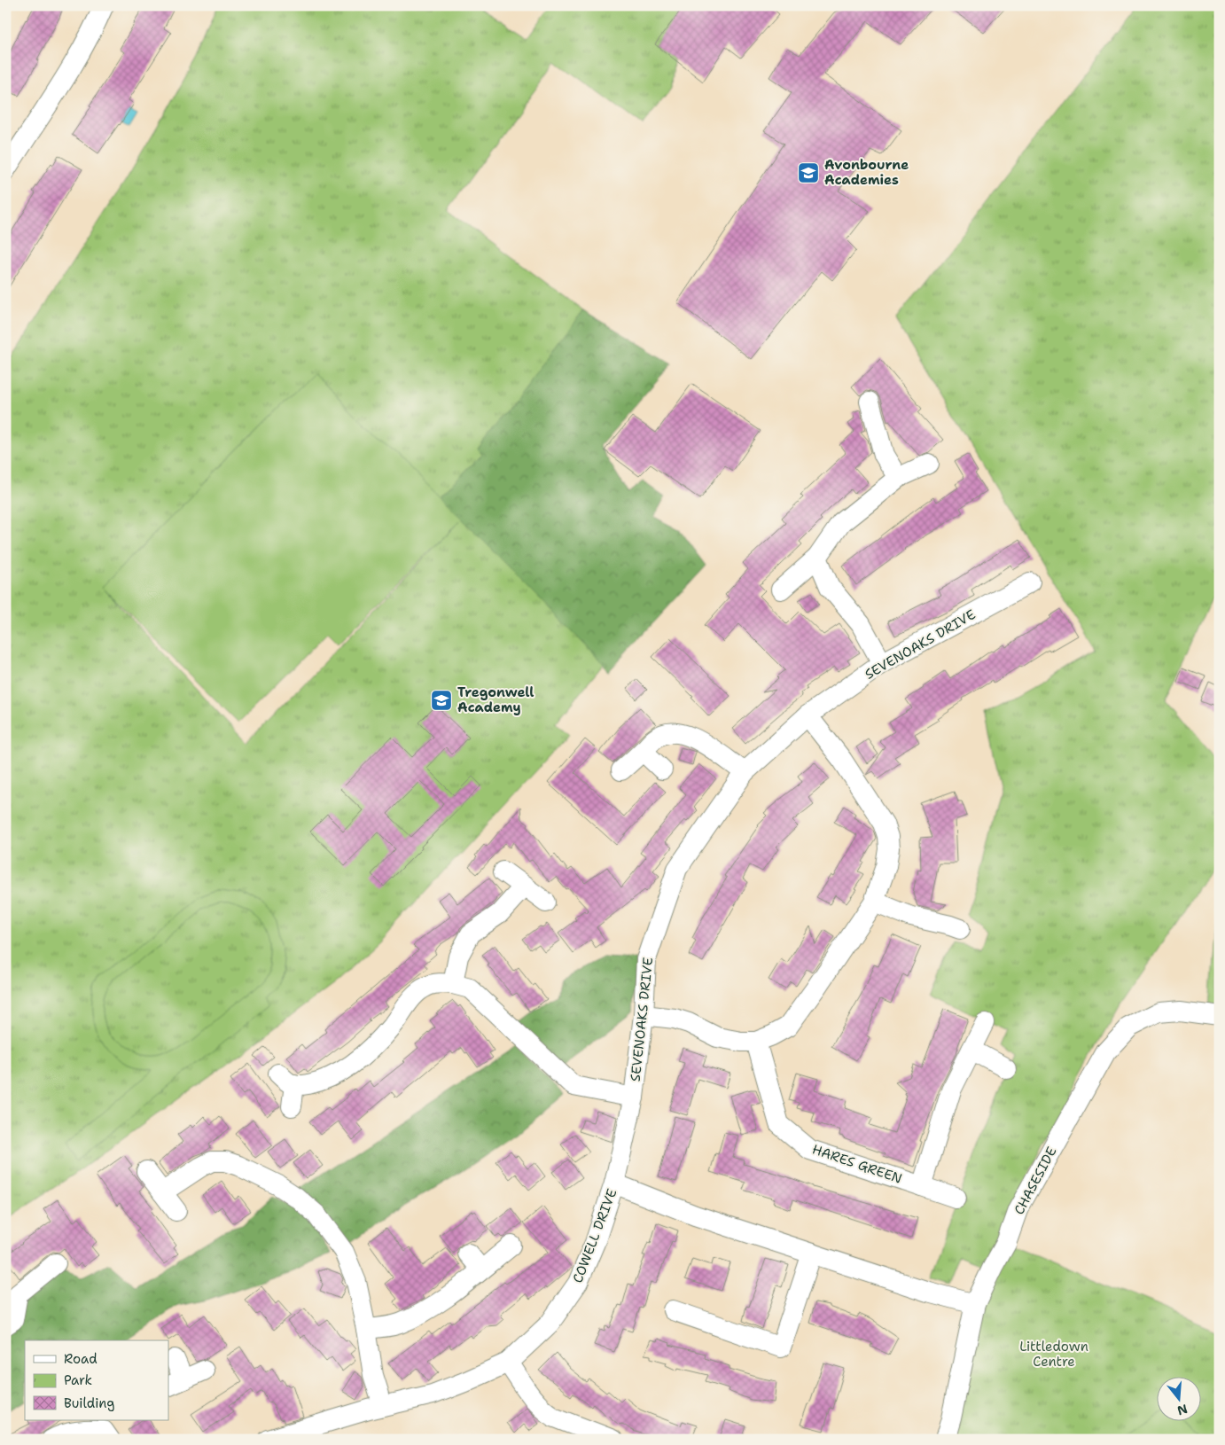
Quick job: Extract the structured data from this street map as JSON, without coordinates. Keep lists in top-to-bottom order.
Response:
{
  "streets": {
    "street": [
      "SEVENOAKS DRIVE",
      "HARES GREEN",
      "CHASESIDE",
      "COWELL DRIVE"
    ]
  },
  "crossings": [
    ["SEVENOAKS DRIVE", "COWELL DRIVE"],
    ["CHASESIDE", "COWELL DRIVE"]
  ],
  "parks": ["Littledown Centre"],
  "places": {
    "school or university": ["Avonbourne Academies", "Tregonwell Academy"]
  },
  "legend": ["Road", "Park", "Building"],
  "north": "bottom"
}
